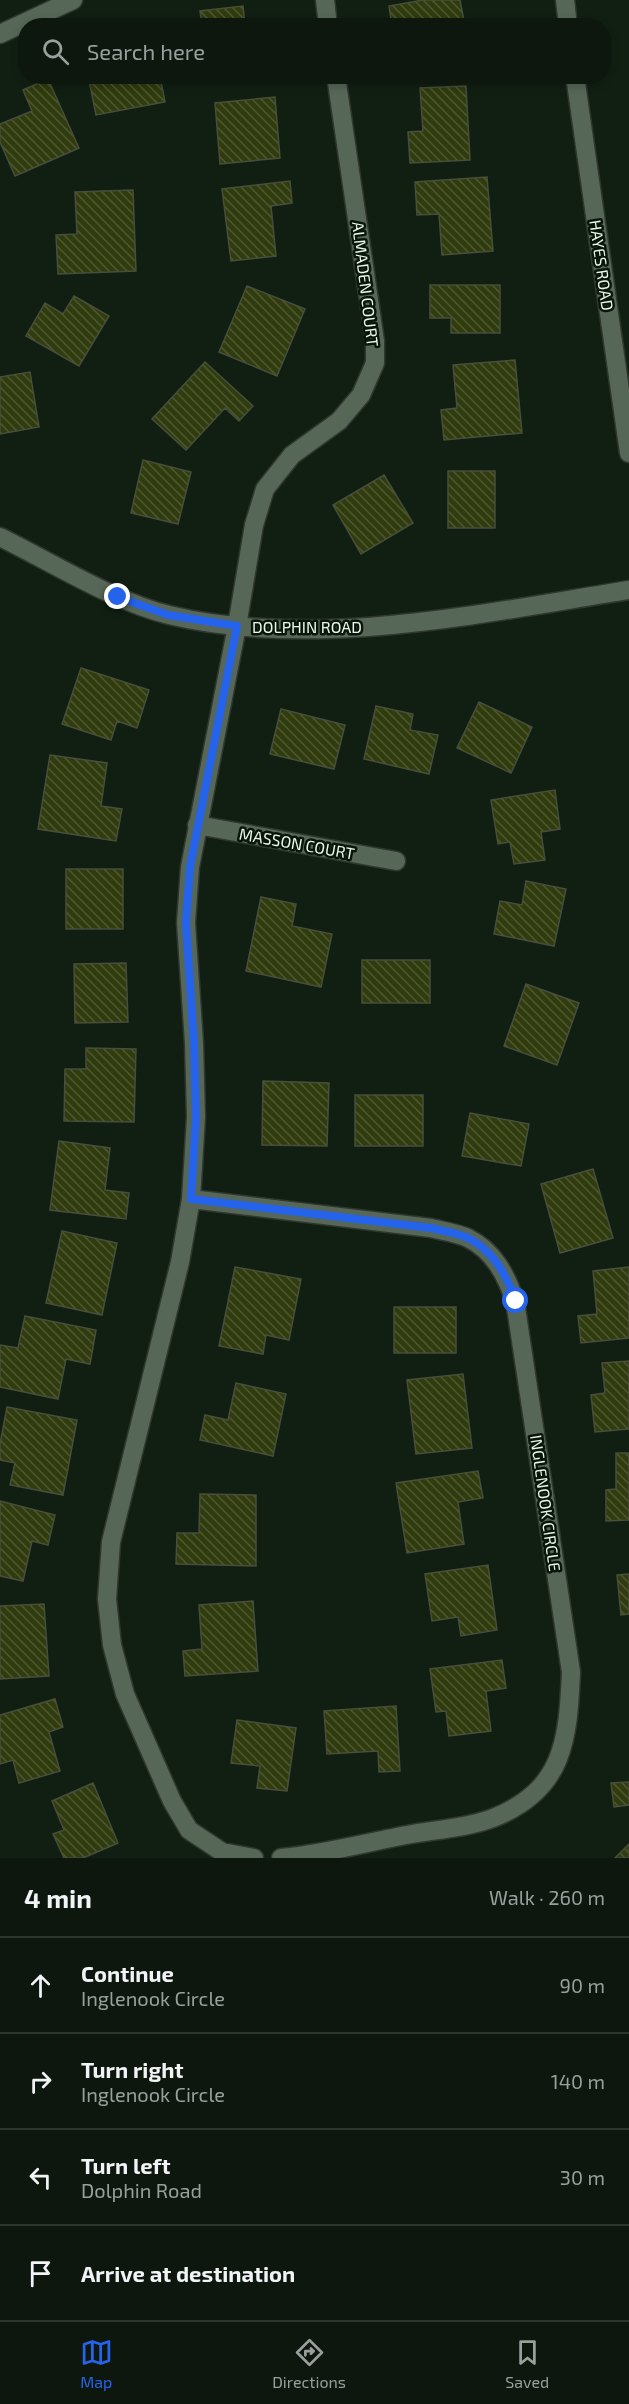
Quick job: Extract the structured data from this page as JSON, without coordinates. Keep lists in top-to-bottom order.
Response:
{
  "streets": {
    "street": [
      "HAYES ROAD",
      "ALMADEN COURT",
      "DOLPHIN ROAD",
      "MASSON COURT",
      "INGLENOOK CIRCLE"
    ]
  },
  "crossings": [
    ["ALMADEN COURT", "DOLPHIN ROAD"]
  ],
  "page": {
    "search": "Search here",
    "heading": ["4 min", "Walk · 260 m"],
    "list": [
      ["Continue", "Inglenook Circle", "90 m"],
      ["Turn right", "Inglenook Circle", "140 m"],
      ["Turn left", "Dolphin Road", "30 m"],
      "Arrive at destination"
    ],
    "nav": ["Map", "Directions", "Saved"]
  }
}
